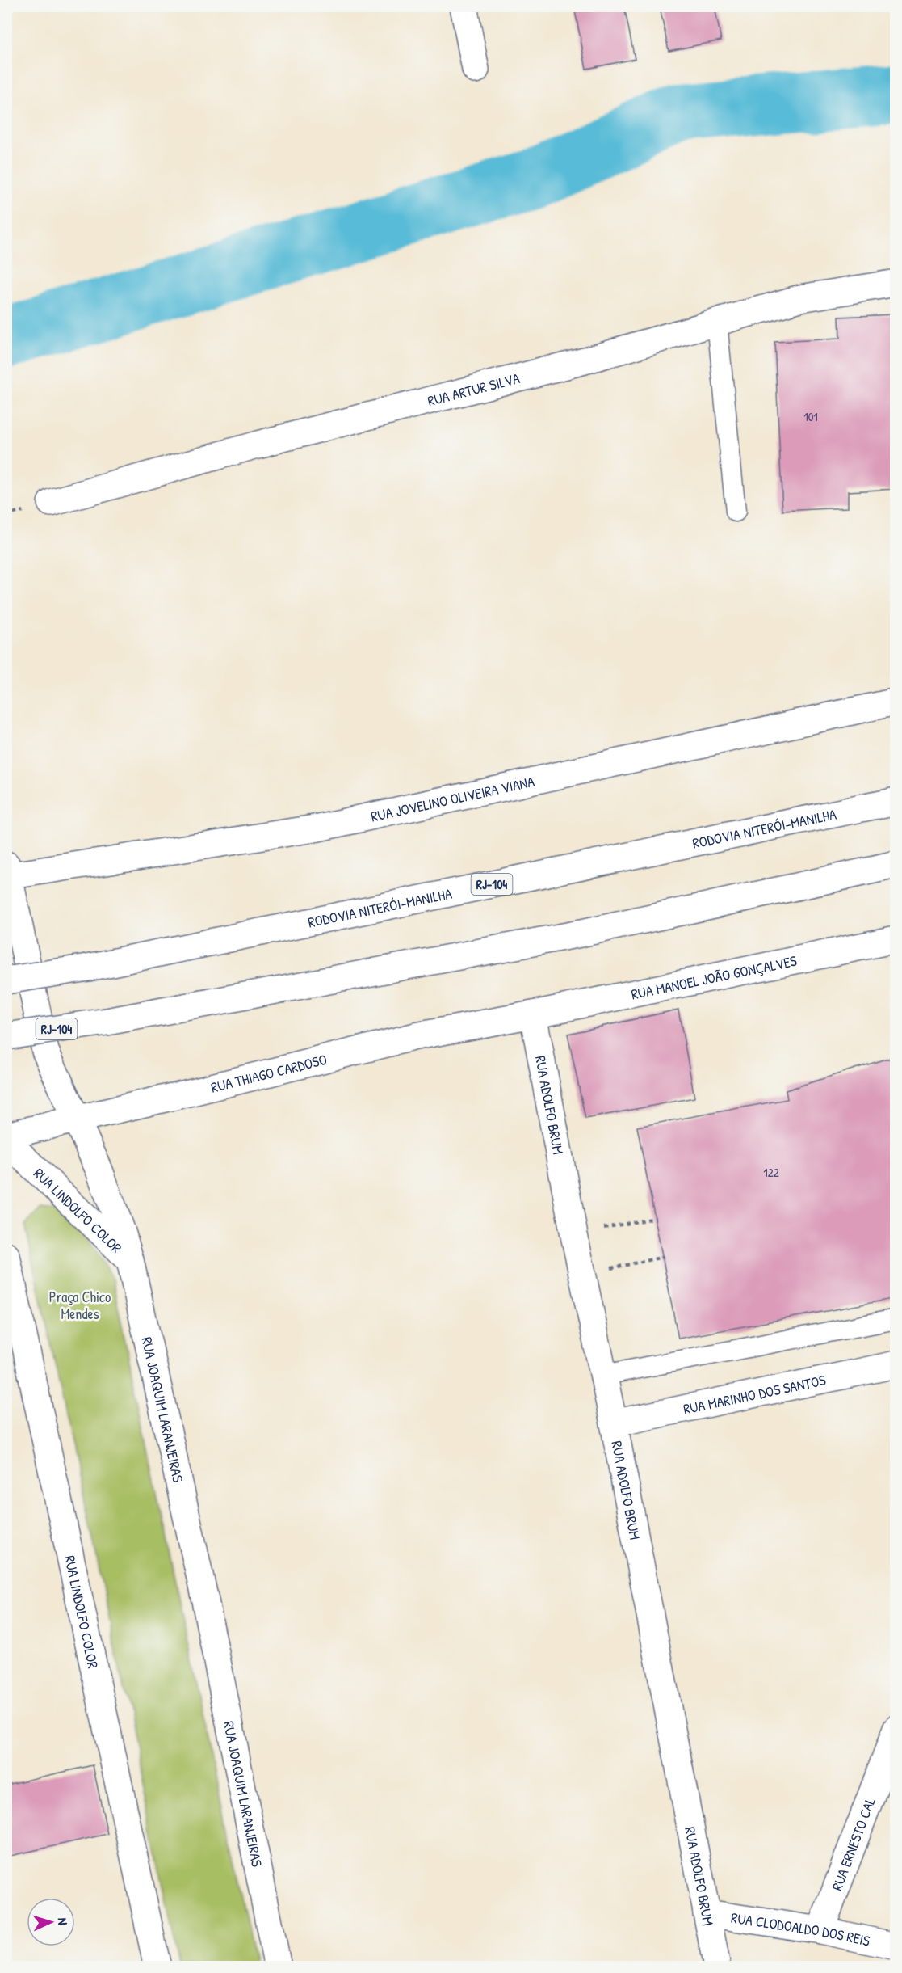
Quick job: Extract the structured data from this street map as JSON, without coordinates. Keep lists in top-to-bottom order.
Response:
{
  "streets": {
    "main road": [
      "RUA ARTUR SILVA",
      "RUA JOVELINO OLIVEIRA VIANA",
      "RODOVIA NITERÓI-MANILHA",
      "RJ-104",
      "RUA MANOEL JOÃO GONÇALVES",
      "RUA THIAGO CARDOSO",
      "RUA ADOLFO BRUM",
      "RUA LINDOLFO COLOR",
      "RUA MARINHO DOS SANTOS",
      "RUA JOAQUIM LARANJEIRAS",
      "RUA ERNESTO CAL",
      "RUA CLODOALDO DOS REIS"
    ]
  },
  "crossings": [
    ["RUA JOVELINO OLIVEIRA VIANA", "RUA JOAQUIM LARANJEIRAS"],
    ["RUA MANOEL JOÃO GONÇALVES", "RUA THIAGO CARDOSO"],
    ["RUA MANOEL JOÃO GONÇALVES", "RUA ADOLFO BRUM"],
    ["RUA THIAGO CARDOSO", "RUA ADOLFO BRUM"],
    ["RUA THIAGO CARDOSO", "RUA JOAQUIM LARANJEIRAS"],
    ["RUA ADOLFO BRUM", "RUA MARINHO DOS SANTOS"],
    ["RUA ADOLFO BRUM", "RUA CLODOALDO DOS REIS"],
    ["RUA LINDOLFO COLOR", "RUA JOAQUIM LARANJEIRAS"],
    ["RUA ERNESTO CAL", "RUA CLODOALDO DOS REIS"]
  ],
  "parks": ["Praça Chico Mendes"],
  "house_numbers": ["101", "122"],
  "north": "right"
}
